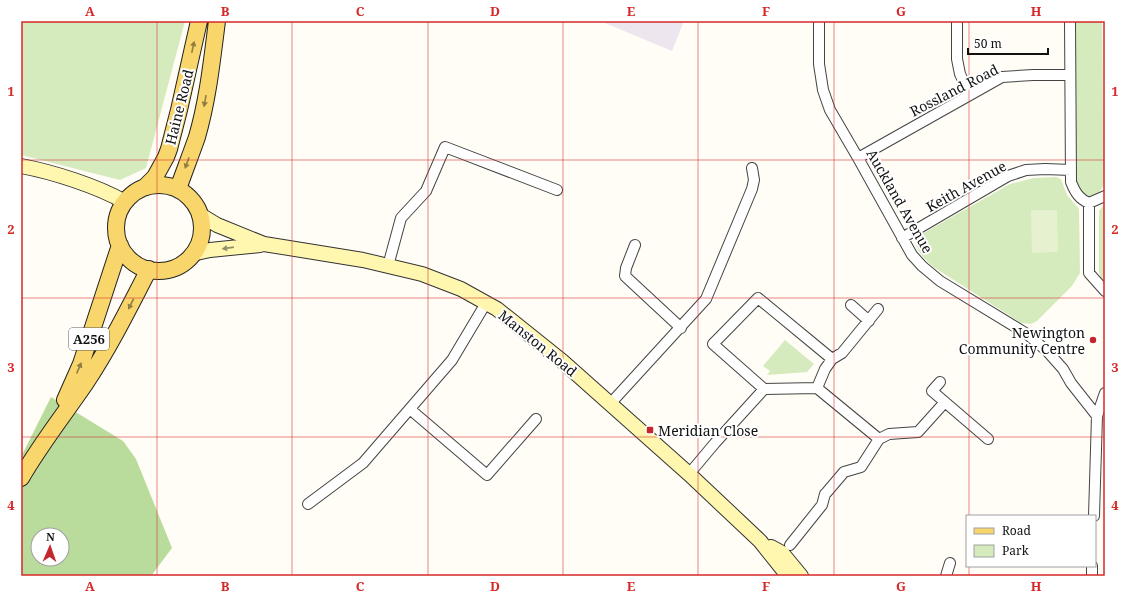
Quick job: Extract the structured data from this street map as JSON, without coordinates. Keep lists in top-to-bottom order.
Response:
{
  "streets": {
    "main road": ["Haine Road", "A256", "Manston Road"],
    "street": ["Rossland Road", "Keith Avenue", "Auckland Avenue"]
  },
  "crossings": [
    ["Rossland Road", "Auckland Avenue"],
    ["Haine Road", "A256"],
    ["Haine Road", "Manston Road"],
    ["Keith Avenue", "Auckland Avenue"],
    ["A256", "Manston Road"]
  ],
  "places": {
    "other": ["Newington Community Centre"],
    "transit": ["Meridian Close"]
  },
  "legend": ["Road", "Park"],
  "scale_bar": "50 m",
  "north": "top",
  "grid": {
    "columns": [
      "A",
      "B",
      "C",
      "D",
      "E",
      "F",
      "G",
      "H"
    ],
    "rows": [
      "1",
      "2",
      "3",
      "4"
    ]
  }
}
